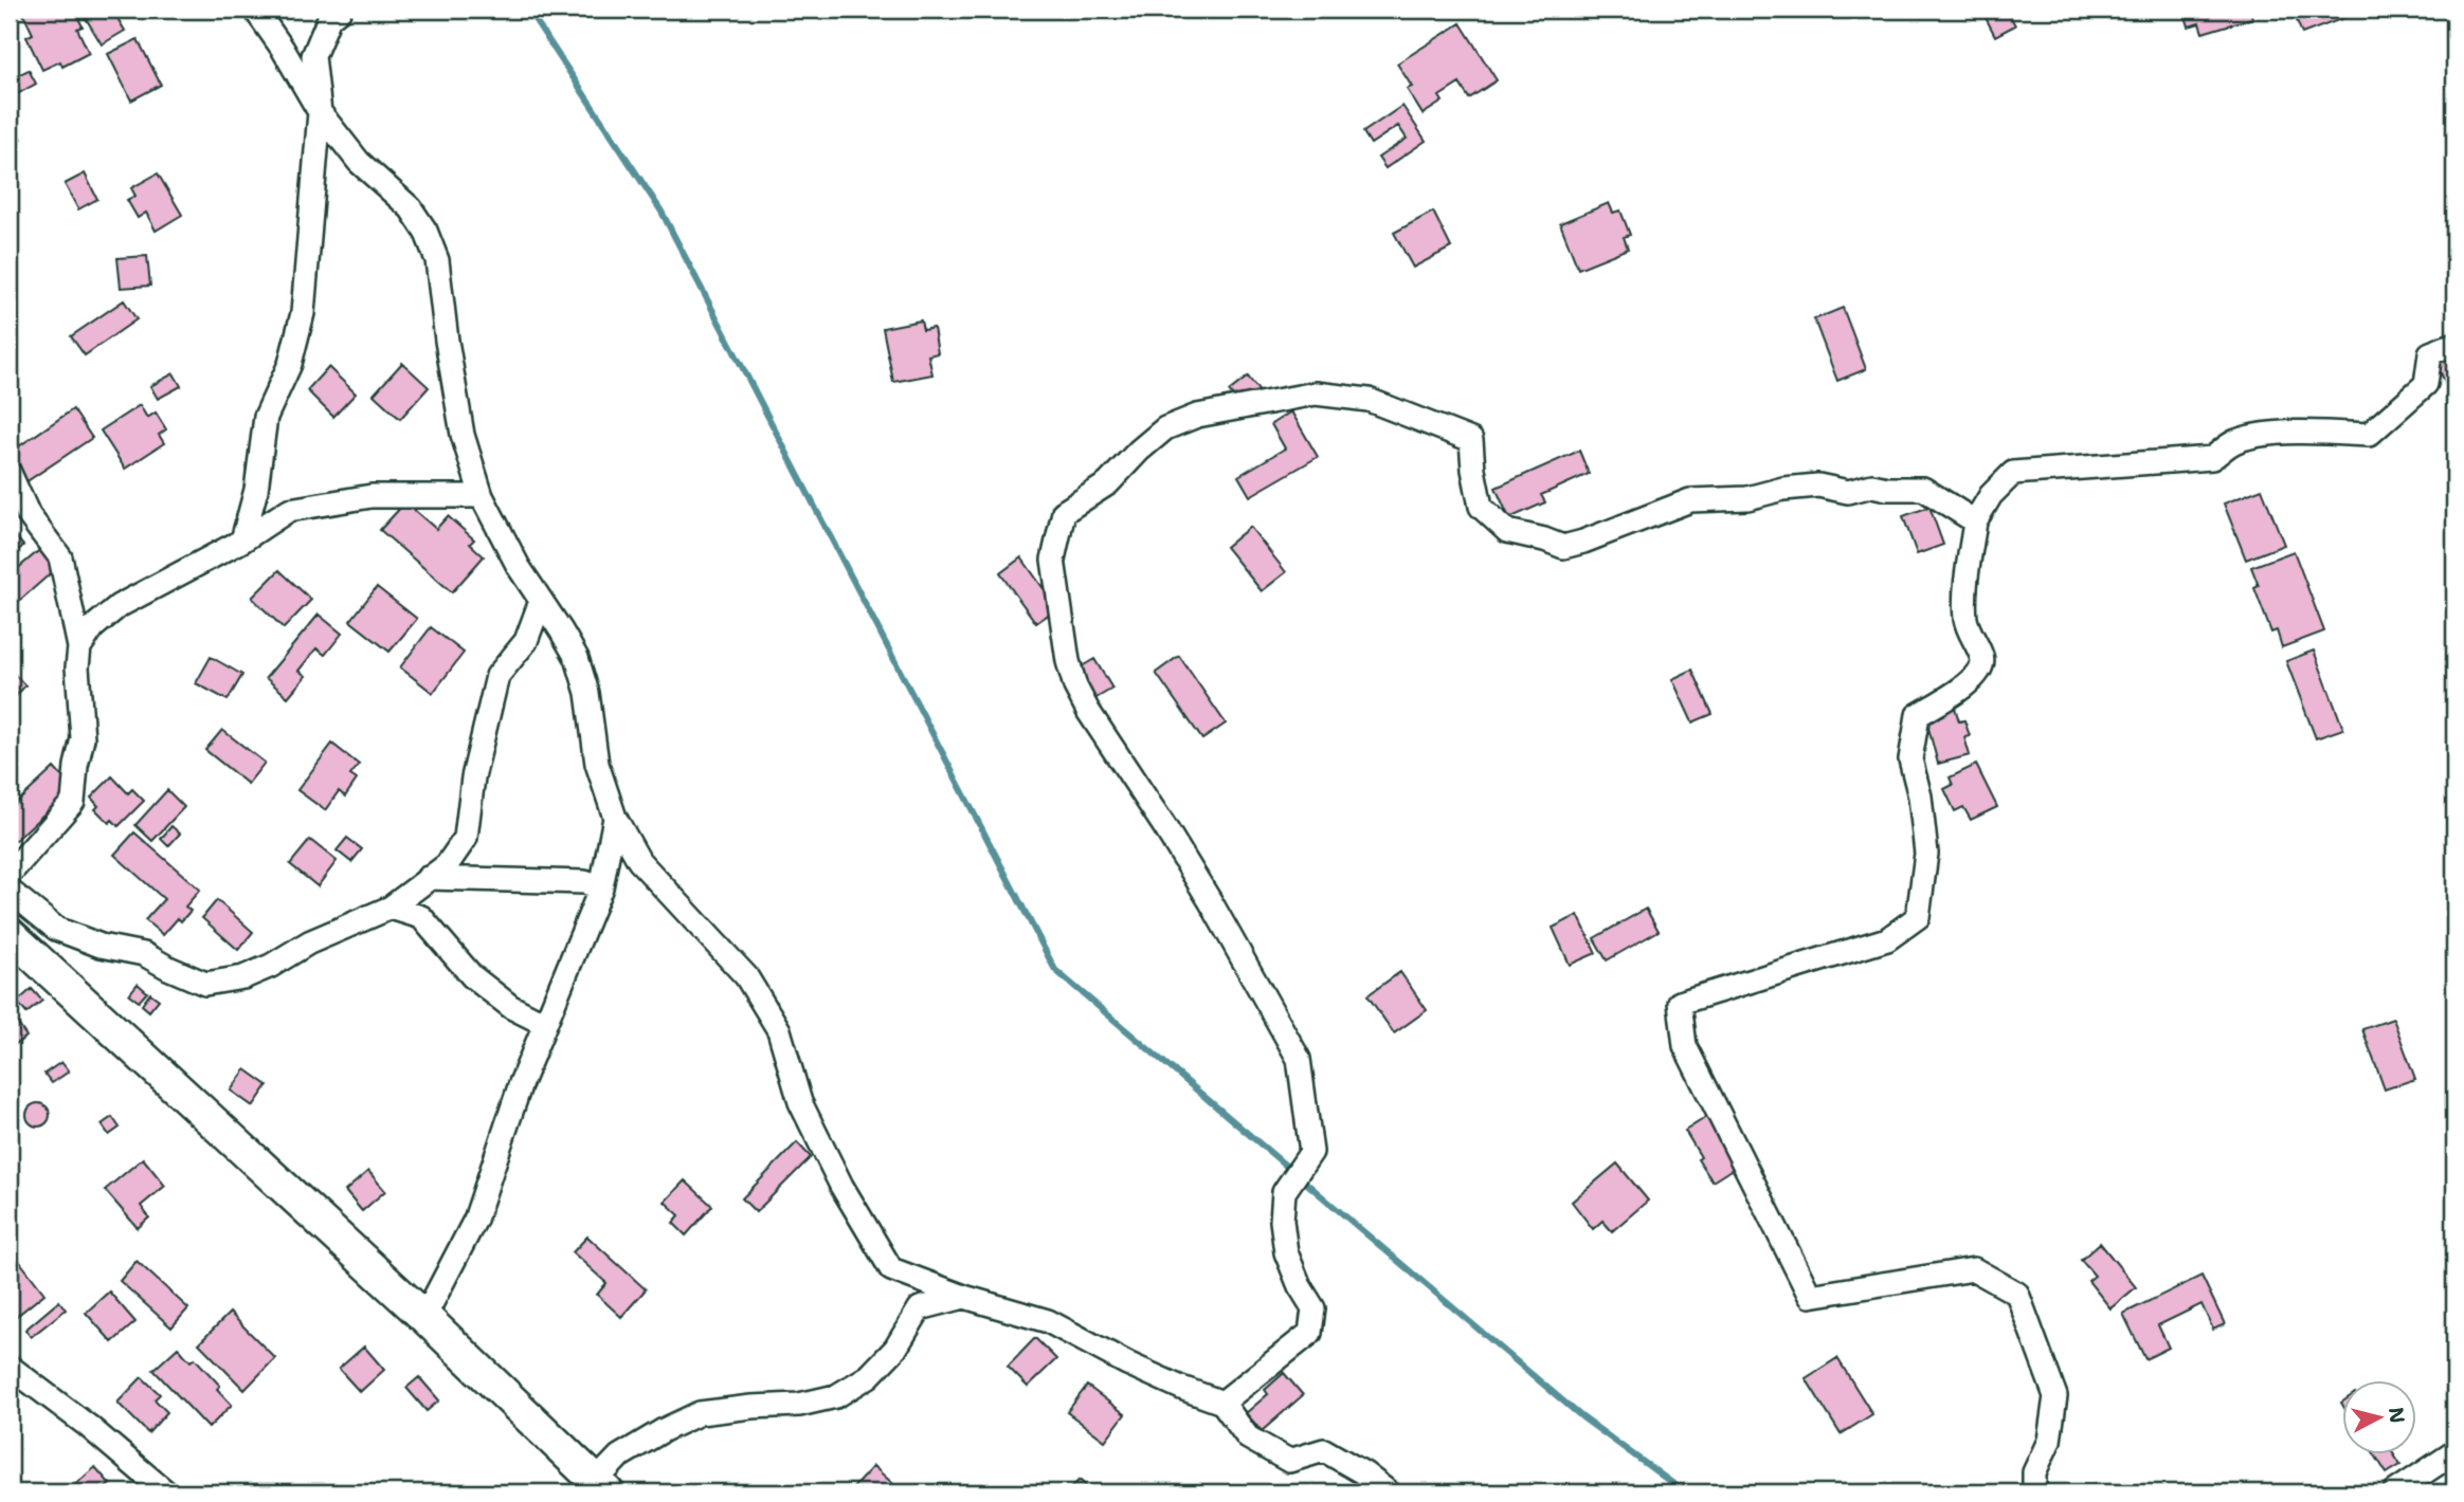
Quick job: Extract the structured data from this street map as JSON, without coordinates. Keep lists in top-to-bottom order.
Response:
{
  "north": "right"
}
